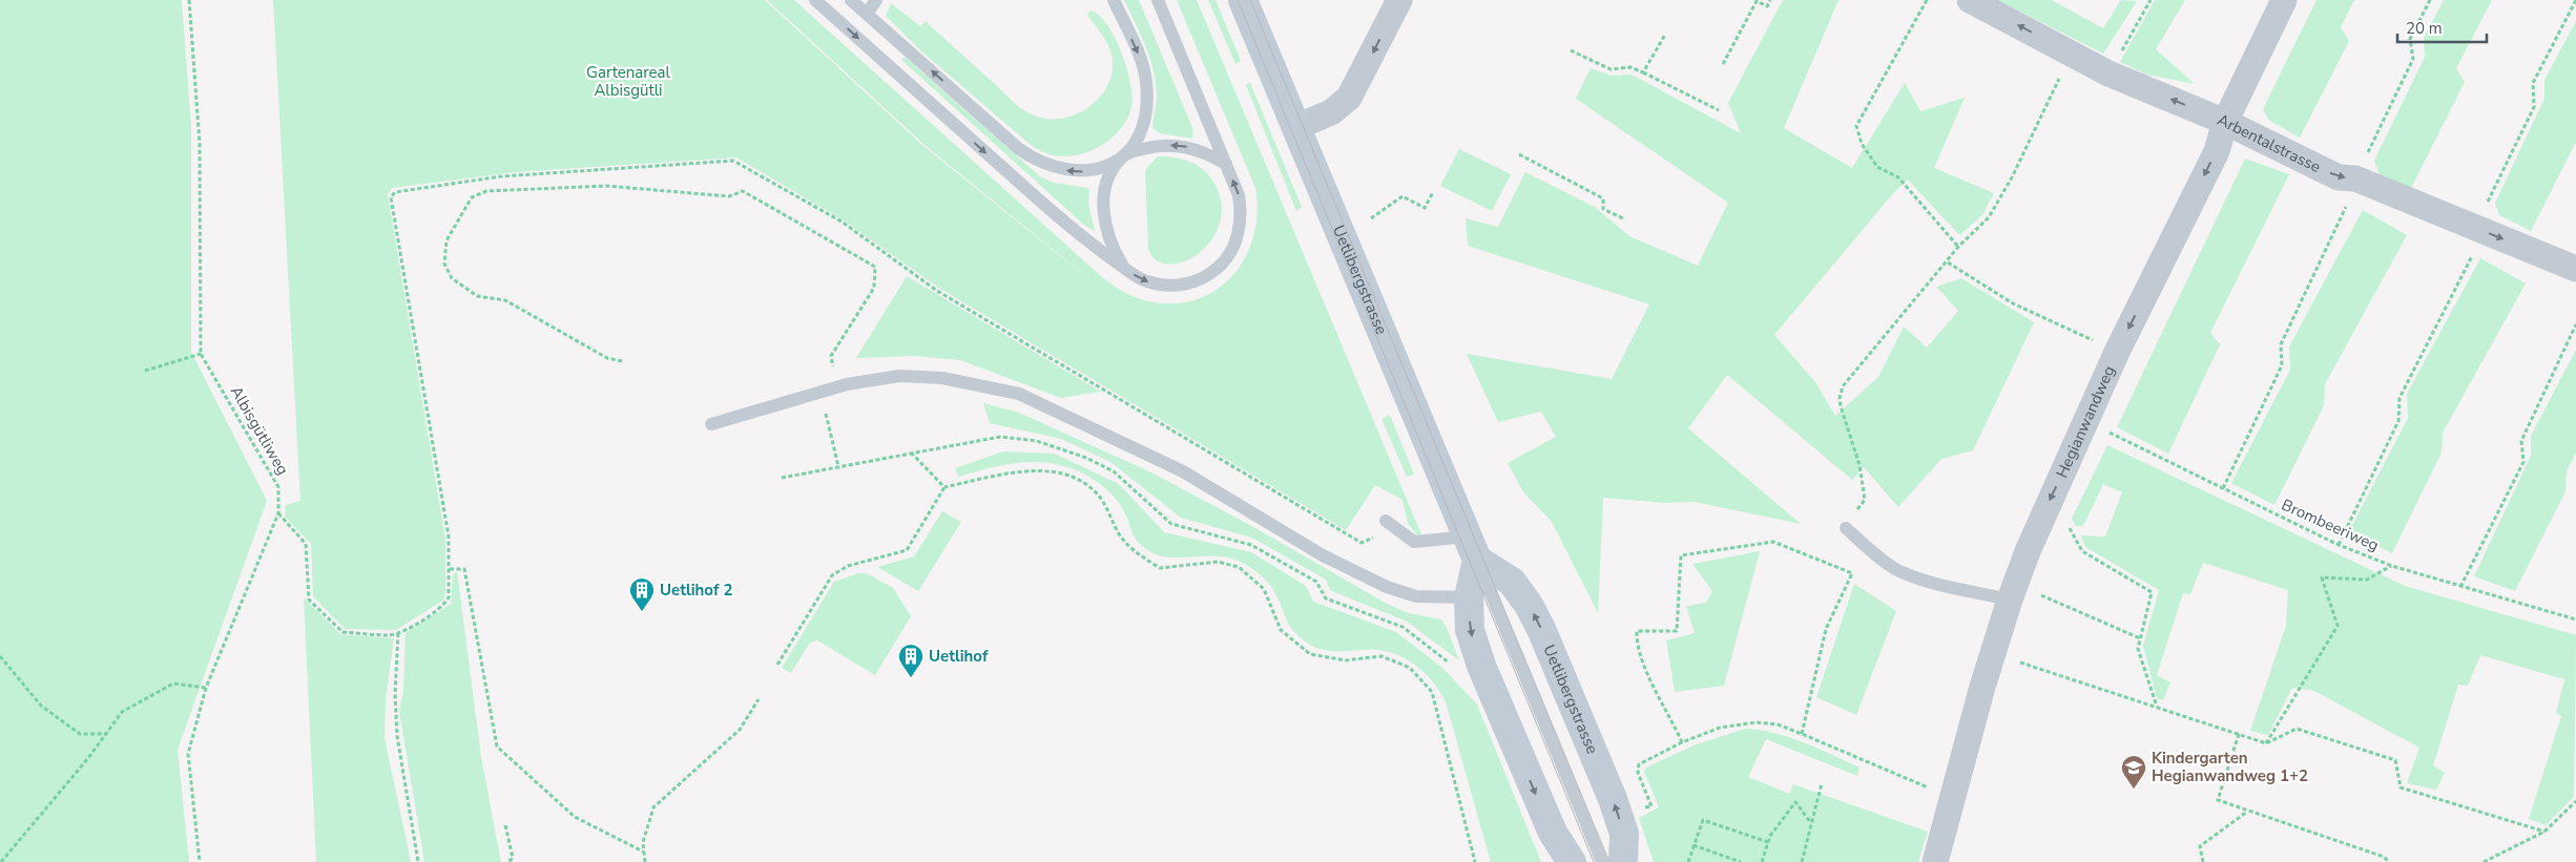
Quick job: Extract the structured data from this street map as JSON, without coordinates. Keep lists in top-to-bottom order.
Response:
{
  "streets": {
    "main road": ["Uetlibergstrasse"],
    "street": ["Arbentalstrasse", "Hegianwandweg"],
    "path": ["Albisgütliweg", "Brombeeriweg"]
  },
  "crossings": [
    ["Arbentalstrasse", "Hegianwandweg"],
    ["Hegianwandweg", "Brombeeriweg"]
  ],
  "one_way": ["Hegianwandweg"],
  "parks": ["Gartenareal Albisgütli"],
  "places": {
    "building": ["Uetlihof 2", "Uetlihof"],
    "school or university": ["Kindergarten Hegianwandweg 1+2"]
  },
  "scale_bar": "20 m"
}
